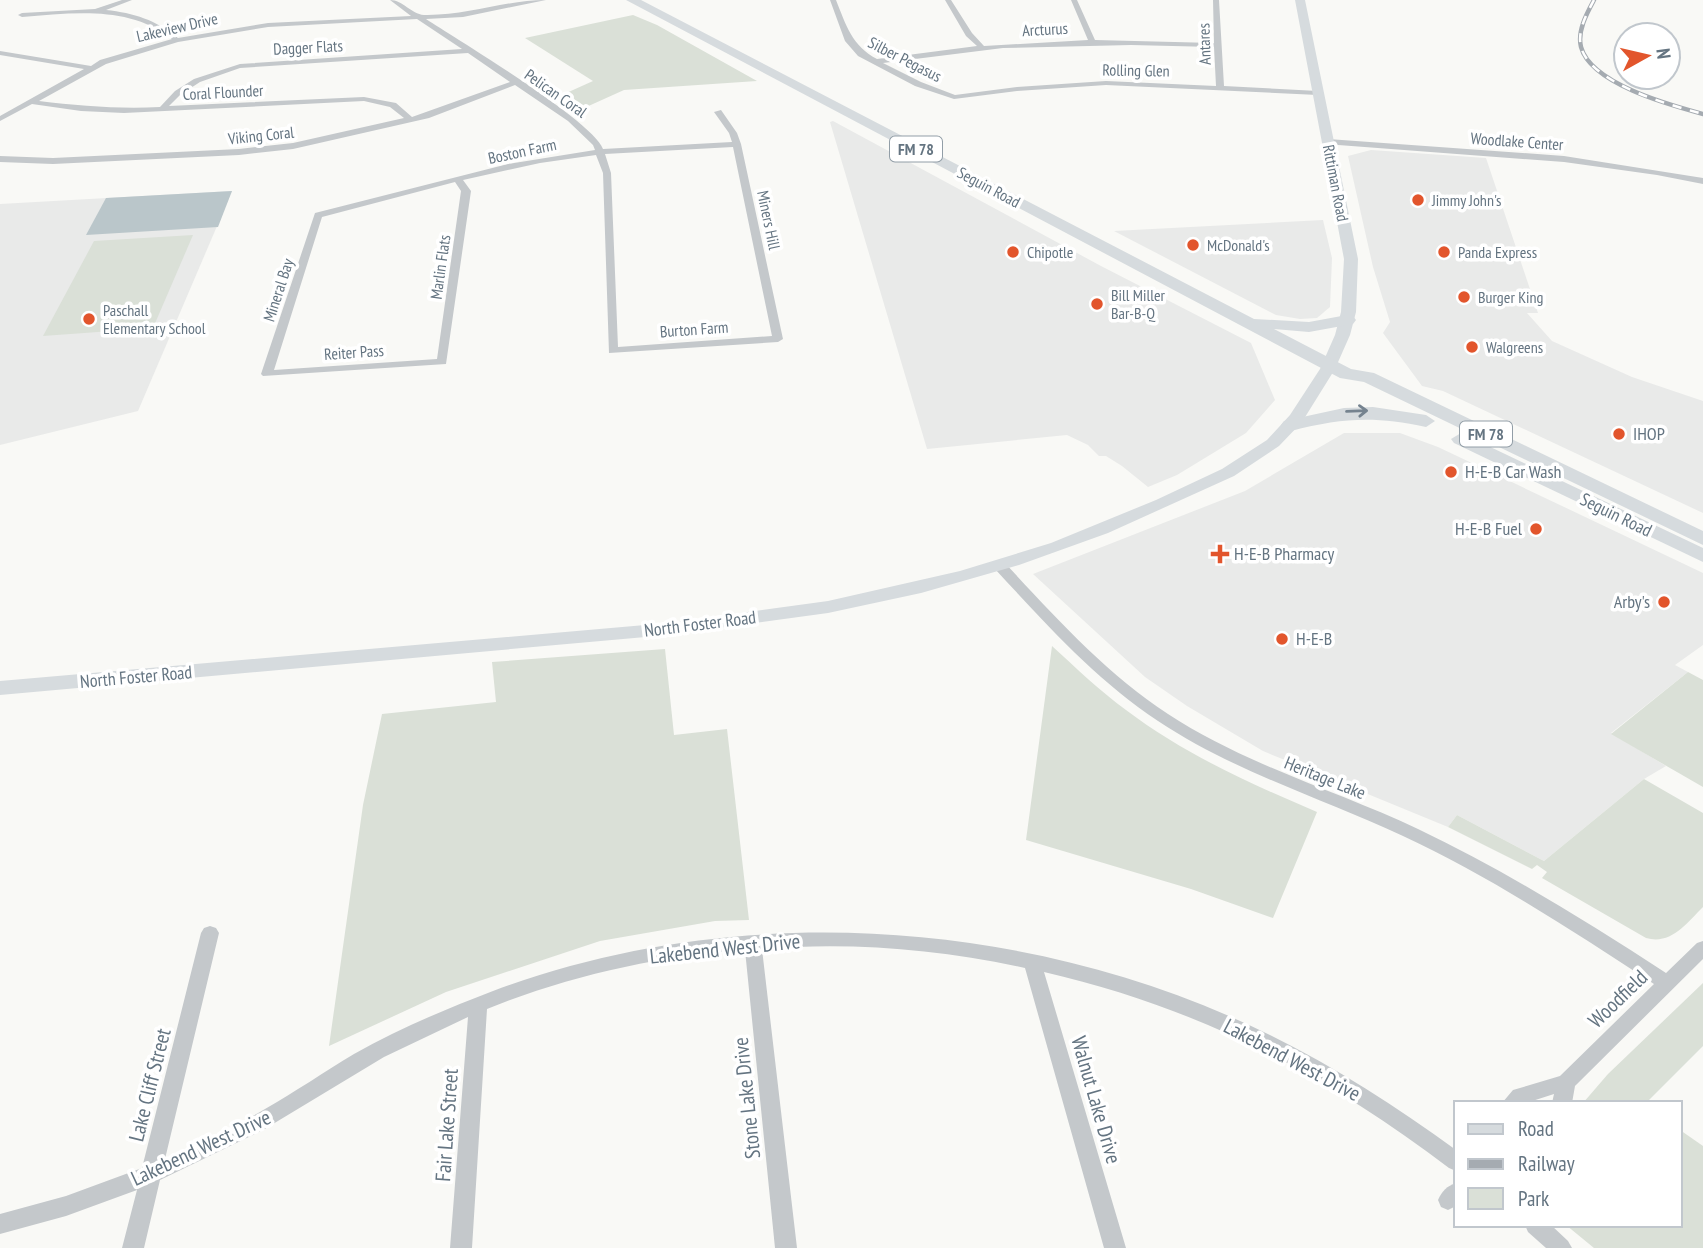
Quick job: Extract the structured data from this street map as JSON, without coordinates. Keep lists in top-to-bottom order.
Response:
{
  "streets": {
    "main road": [
      "FM 78",
      "Rittiman Road",
      "Seguin Road",
      "North Foster Road"
    ],
    "street": [
      "Lakeview Drive",
      "Arcturus",
      "Antares",
      "Dagger Flats",
      "Silber Pegasus",
      "Rolling Glen",
      "Coral Flounder",
      "Pelican Coral",
      "Viking Coral",
      "Woodlake Center",
      "Boston Farm",
      "Miners Hill",
      "Marlin Flats",
      "Mineral Bay",
      "Burton Farm",
      "Reiter Pass",
      "Heritage Lake",
      "Lakebend West Drive",
      "Woodfield",
      "Lake Cliff Street",
      "Stone Lake Drive",
      "Walnut Lake Drive",
      "Fair Lake Street"
    ]
  },
  "crossings": [
    ["Lakeview Drive", "Coral Flounder"],
    ["Lakeview Drive", "Pelican Coral"],
    ["Arcturus", "Antares"],
    ["Arcturus", "Silber Pegasus"],
    ["Antares", "Rolling Glen"],
    ["Dagger Flats", "Coral Flounder"],
    ["Dagger Flats", "Pelican Coral"],
    ["Silber Pegasus", "Rolling Glen"],
    ["Rolling Glen", "Rittiman Road"],
    ["Coral Flounder", "Viking Coral"],
    ["Pelican Coral", "Viking Coral"],
    ["Pelican Coral", "Boston Farm"],
    ["Pelican Coral", "Burton Farm"],
    ["Woodlake Center", "Rittiman Road"],
    ["Boston Farm", "Miners Hill"],
    ["Boston Farm", "Marlin Flats"],
    ["Boston Farm", "Mineral Bay"],
    ["Boston Farm", "Burton Farm"],
    ["Rittiman Road", "Seguin Road"],
    ["Rittiman Road", "North Foster Road"],
    ["Seguin Road", "North Foster Road"],
    ["Miners Hill", "Burton Farm"],
    ["Marlin Flats", "Reiter Pass"],
    ["Mineral Bay", "Reiter Pass"],
    ["North Foster Road", "Heritage Lake"],
    ["Heritage Lake", "Woodfield"],
    ["Lakebend West Drive", "Lake Cliff Street"],
    ["Lakebend West Drive", "Stone Lake Drive"],
    ["Lakebend West Drive", "Walnut Lake Drive"],
    ["Lakebend West Drive", "Fair Lake Street"]
  ],
  "places": {
    "other": [
      "Jimmy John's",
      "McDonald's",
      "Chipotle",
      "Panda Express",
      "Burger King",
      "Bill Miller Bar-B-Q",
      "Paschall Elementary School",
      "Walgreens",
      "IHOP",
      "H-E-B Car Wash",
      "H-E-B Fuel",
      "Arby's",
      "H-E-B"
    ],
    "health": ["H-E-B Pharmacy"]
  },
  "legend": ["Road", "Railway", "Park"],
  "north": "right"
}
